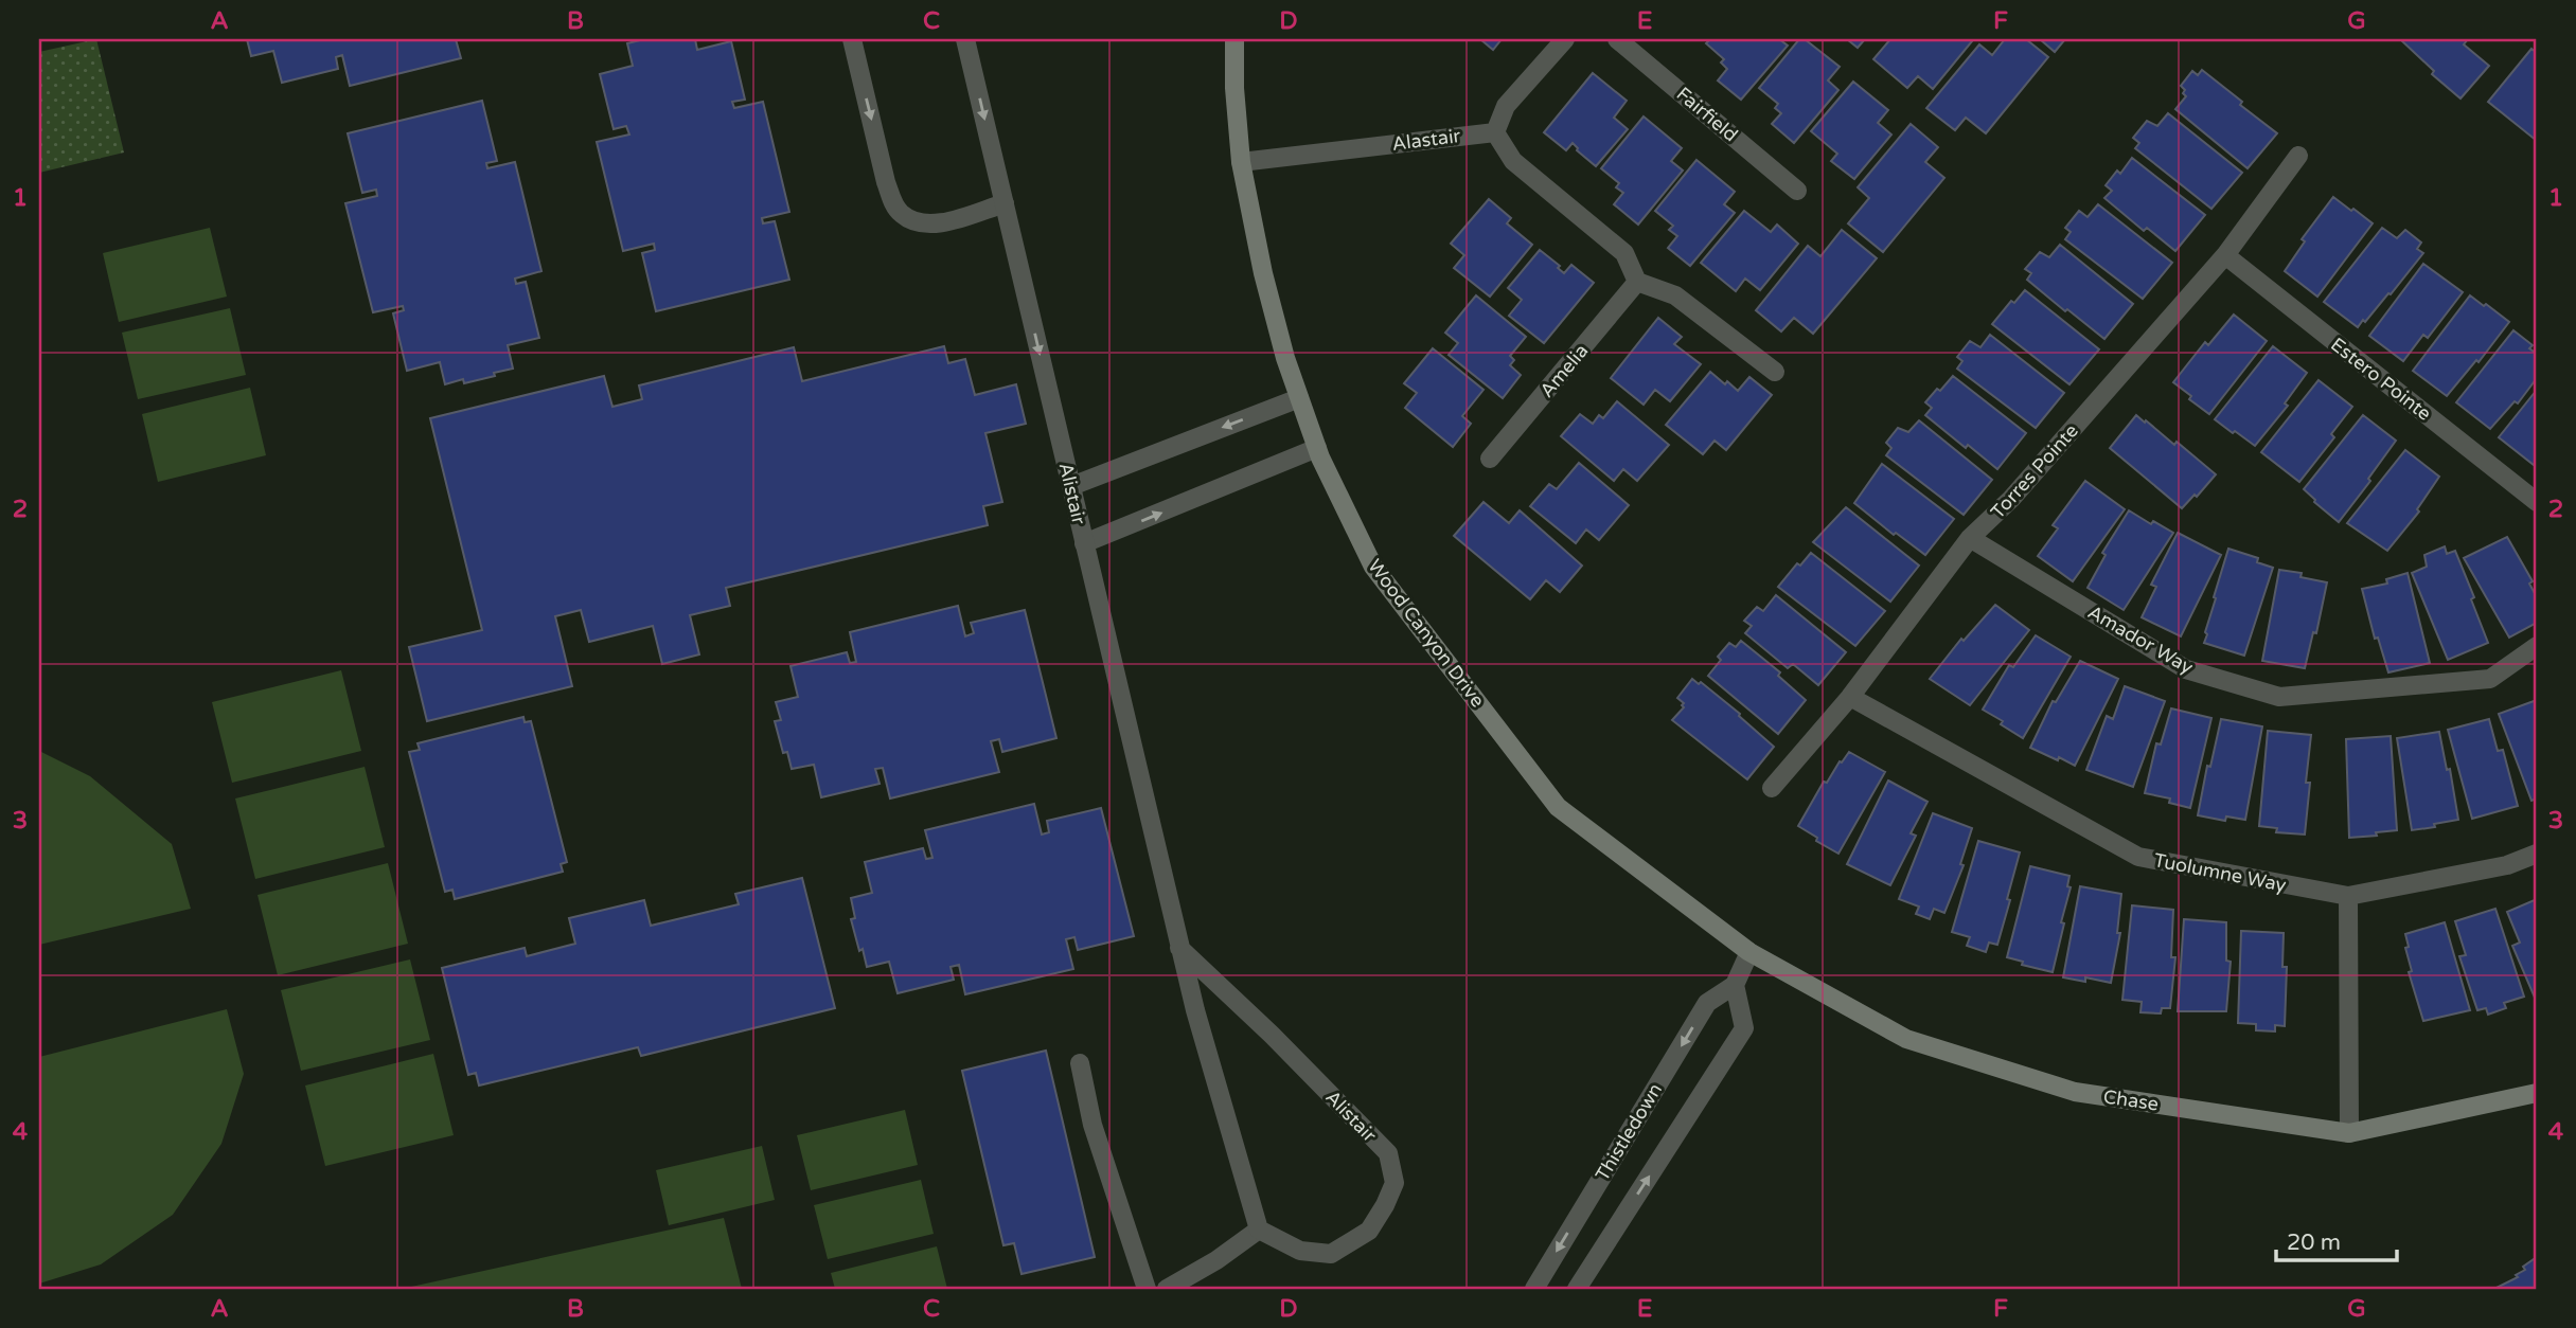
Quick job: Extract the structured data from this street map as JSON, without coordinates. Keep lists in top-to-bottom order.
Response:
{
  "streets": {
    "street": [
      "Fairfield",
      "Alastair",
      "Amelia",
      "Estero Pointe",
      "Torres Pointe",
      "Alistair",
      "Wood Canyon Drive",
      "Amador Way",
      "Tuolumne Way",
      "Chase",
      "Thistledown"
    ]
  },
  "crossings": [
    ["Alastair", "Wood Canyon Drive"],
    ["Estero Pointe", "Torres Pointe"],
    ["Torres Pointe", "Amador Way"],
    ["Torres Pointe", "Tuolumne Way"],
    ["Wood Canyon Drive", "Chase"],
    ["Wood Canyon Drive", "Thistledown"],
    ["Chase", "Thistledown"]
  ],
  "scale_bar": "20 m",
  "grid": {
    "columns": [
      "A",
      "B",
      "C",
      "D",
      "E",
      "F",
      "G"
    ],
    "rows": [
      "1",
      "2",
      "3",
      "4"
    ]
  }
}
